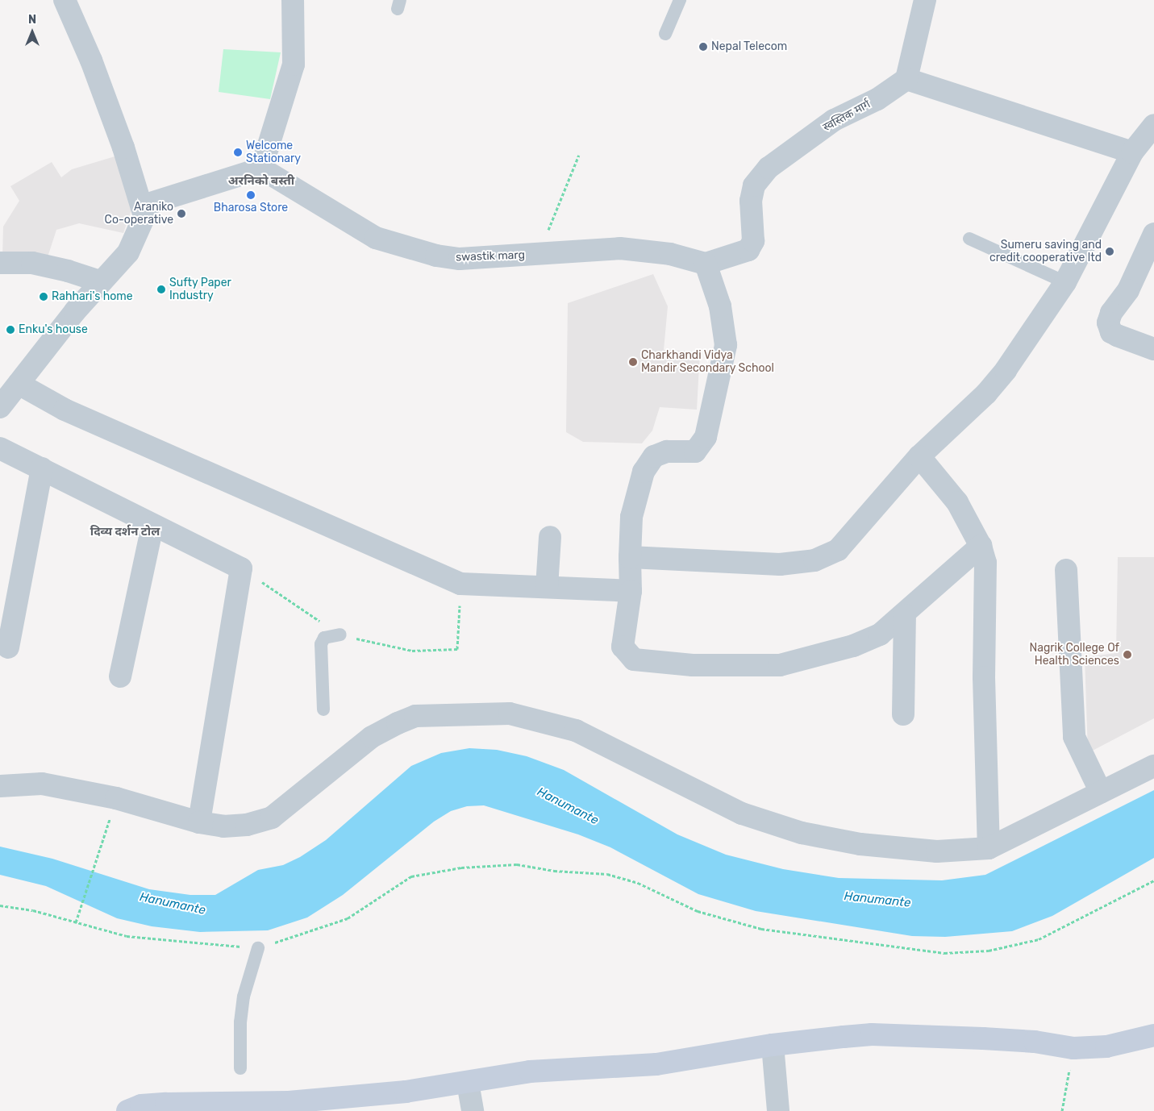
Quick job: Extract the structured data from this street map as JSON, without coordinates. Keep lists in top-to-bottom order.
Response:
{
  "streets": {
    "street": ["स्वस्तिक मार्ग", "swastik marg"]
  },
  "crossings": [
    ["स्वस्तिक मार्ग", "swastik marg"]
  ],
  "districts": ["अरनिको बस्ती", "दिव्य दर्शन टोल"],
  "water": ["Hanumante"],
  "places": [
    "Nepal Telecom",
    "Welcome Stationary",
    "Bharosa Store",
    "Araniko Co-operative",
    "Sumeru saving and credit cooperative ltd",
    "Sufty Paper Industry",
    "Rahhari's home",
    "Enku's house",
    "Charkhandi Vidya Mandir Secondary School",
    "Nagrik College Of Health Sciences"
  ],
  "north": "top"
}
